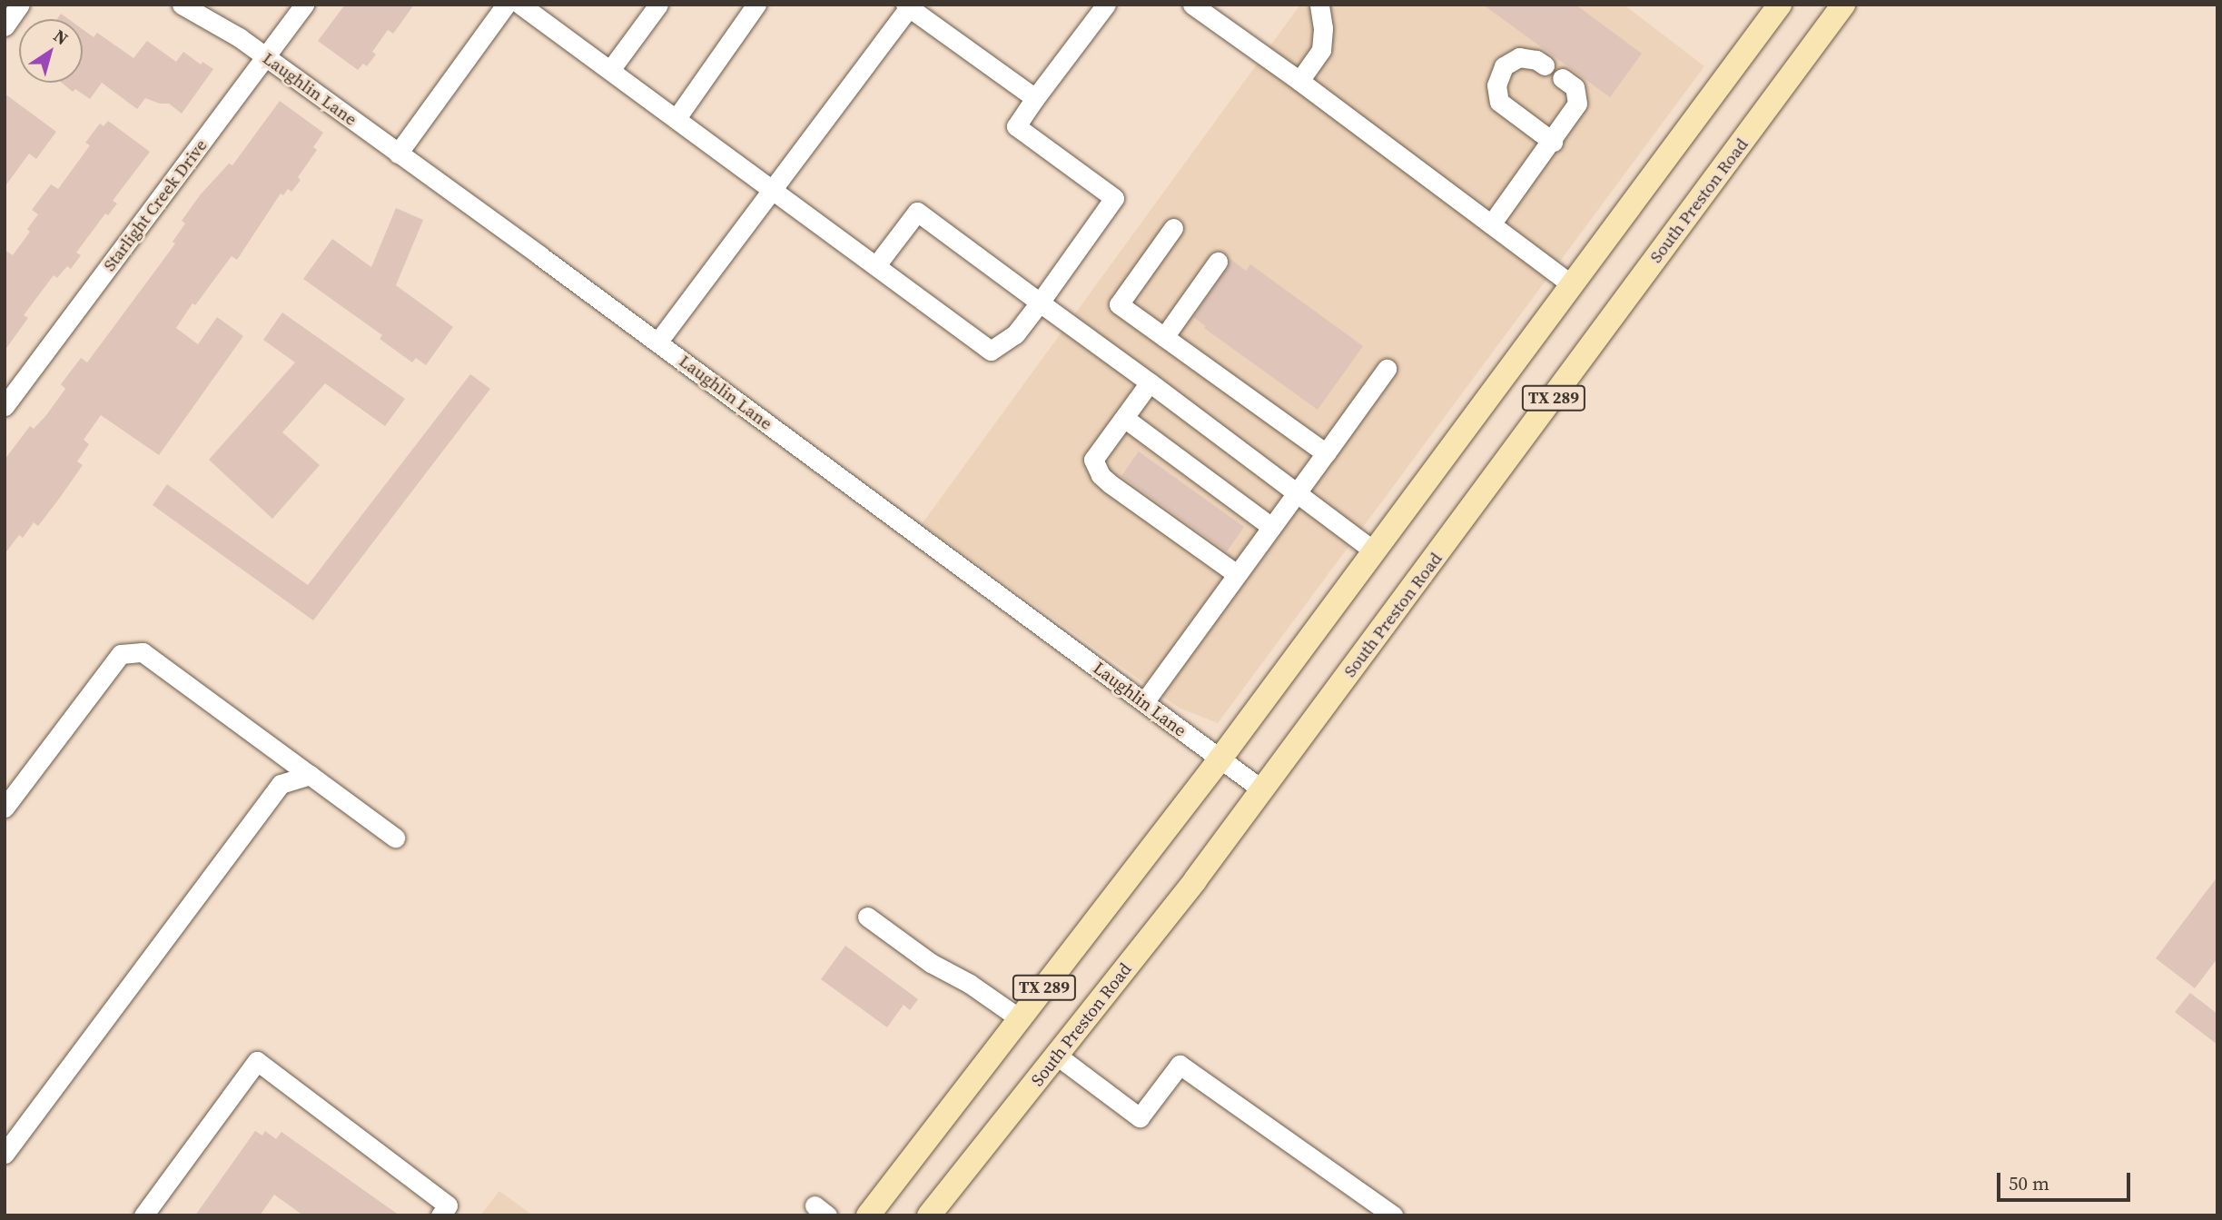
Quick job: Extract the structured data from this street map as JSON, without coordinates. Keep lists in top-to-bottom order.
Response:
{
  "streets": {
    "main road": ["South Preston Road", "TX 289"],
    "street": ["Laughlin Lane", "Starlight Creek Drive"]
  },
  "crossings": [
    ["Laughlin Lane", "South Preston Road"],
    ["Laughlin Lane", "Starlight Creek Drive"],
    ["Laughlin Lane", "TX 289"]
  ],
  "scale_bar": "50 m",
  "north": "top right"
}
